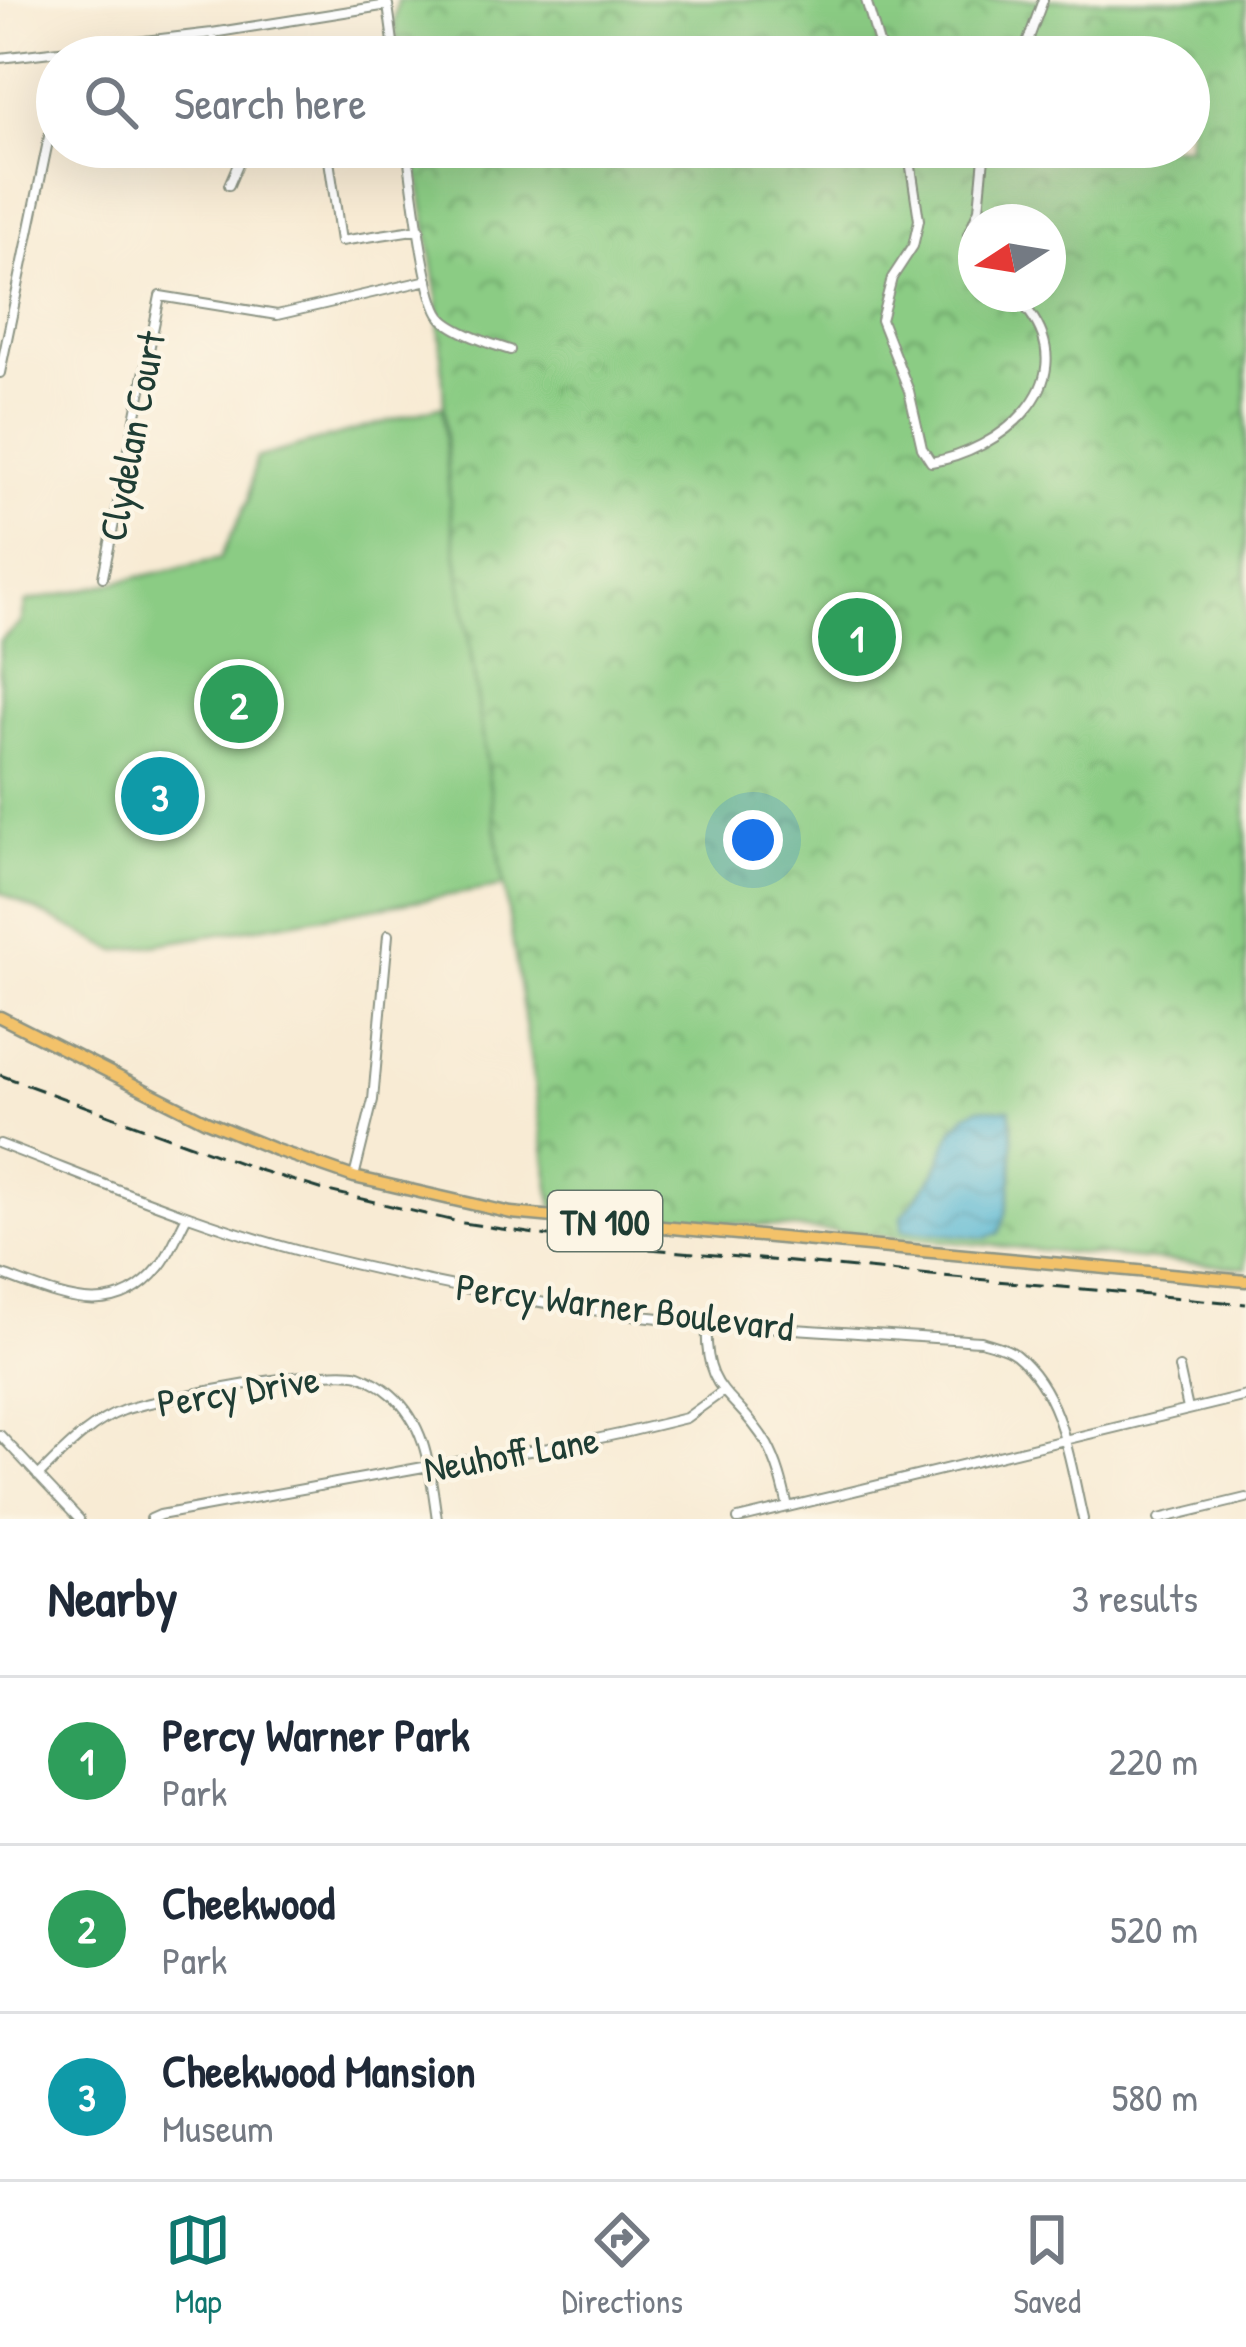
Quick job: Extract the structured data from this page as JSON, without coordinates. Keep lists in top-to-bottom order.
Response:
{
  "streets": {
    "main road": ["TN 100"],
    "street": [
      "Clydelan Court",
      "Percy Warner Boulevard",
      "Percy Drive",
      "Neuhoff Lane"
    ]
  },
  "crossings": [
    ["Percy Drive", "Neuhoff Lane"]
  ],
  "north": "left",
  "page": {
    "search": "Search here",
    "pins": ["1", "2", "3"],
    "heading": ["Nearby", "3 results"],
    "list": [
      {
        "mark": "1",
        "name": "Percy Warner Park",
        "note": "Park",
        "value": "220 m"
      },
      {
        "mark": "2",
        "name": "Cheekwood",
        "note": "Park",
        "value": "520 m"
      },
      {
        "mark": "3",
        "name": "Cheekwood Mansion",
        "note": "Museum",
        "value": "580 m"
      }
    ],
    "nav": ["Map", "Directions", "Saved"]
  }
}
